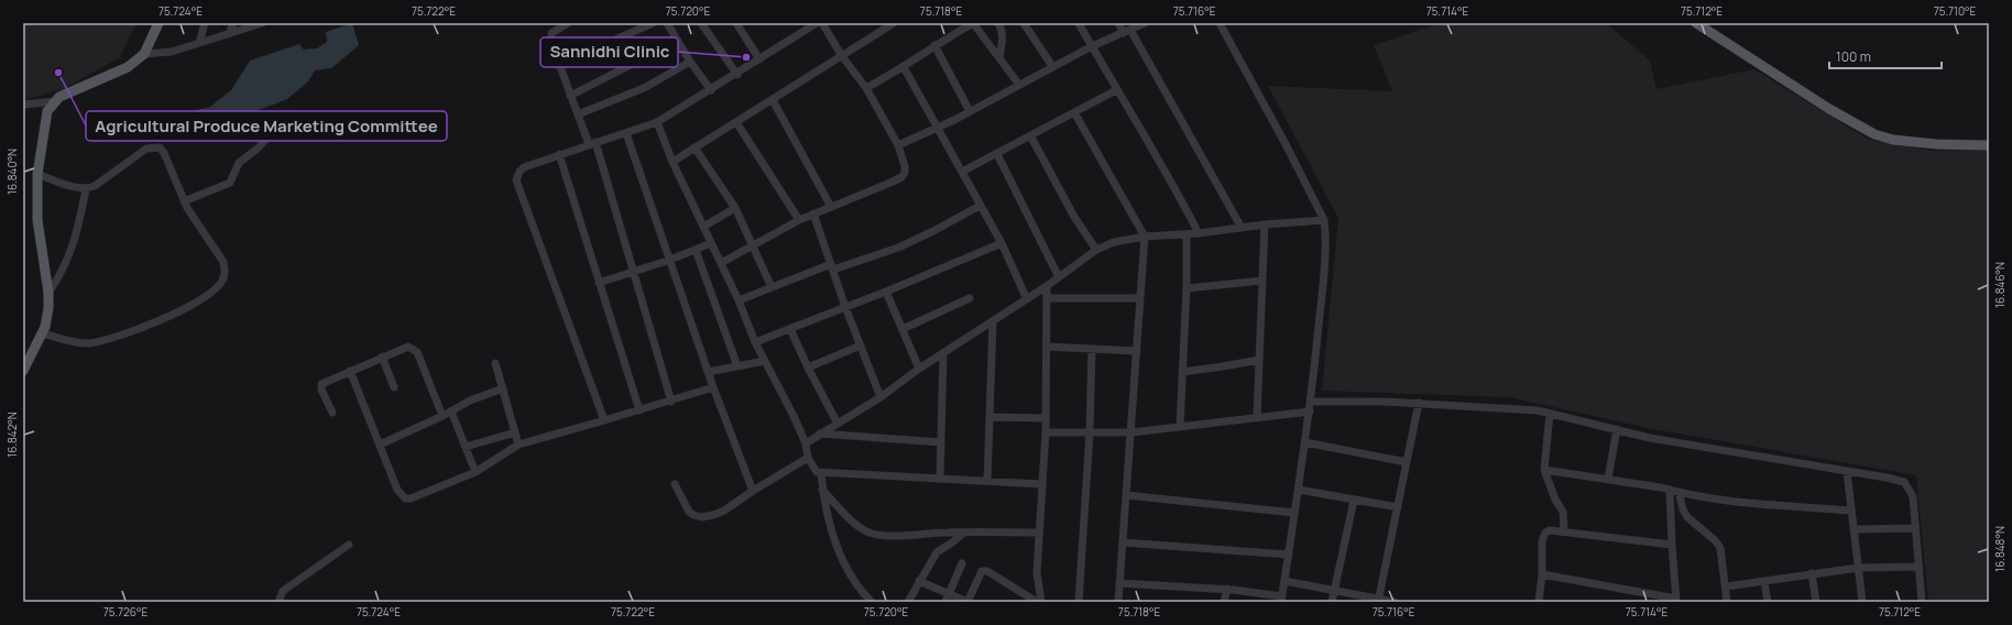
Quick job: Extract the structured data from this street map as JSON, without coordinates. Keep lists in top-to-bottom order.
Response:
{
  "places": ["Sannidhi Clinic", "Agricultural Produce Marketing Committee"],
  "scale_bar": "100 m",
  "coordinates": [
    "75.724°E",
    "75.722°E",
    "75.720°E",
    "75.718°E",
    "75.716°E",
    "75.714°E",
    "75.712°E",
    "75.710°E",
    "16.840°N",
    "16.846°N",
    "16.842°N",
    "16.848°N",
    "75.726°E"
  ]
}
